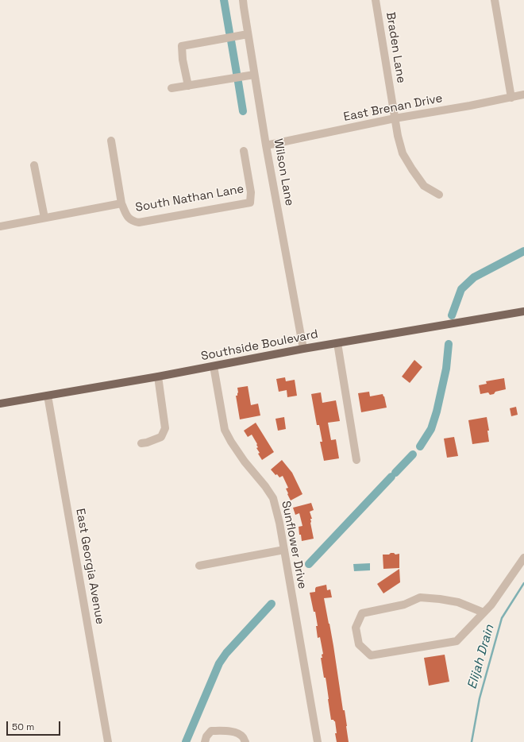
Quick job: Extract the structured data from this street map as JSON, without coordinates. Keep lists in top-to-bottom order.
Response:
{
  "streets": {
    "main road": ["Southside Boulevard"],
    "street": [
      "Braden Lane",
      "East Brenan Drive",
      "Wilson Lane",
      "South Nathan Lane",
      "Sunflower Drive",
      "East Georgia Avenue"
    ]
  },
  "crossings": [
    ["Braden Lane", "East Brenan Drive"],
    ["East Brenan Drive", "Wilson Lane"],
    ["Wilson Lane", "Southside Boulevard"],
    ["Southside Boulevard", "Sunflower Drive"],
    ["Southside Boulevard", "East Georgia Avenue"]
  ],
  "water": ["Elijah Drain"],
  "scale_bar": "50 m"
}
